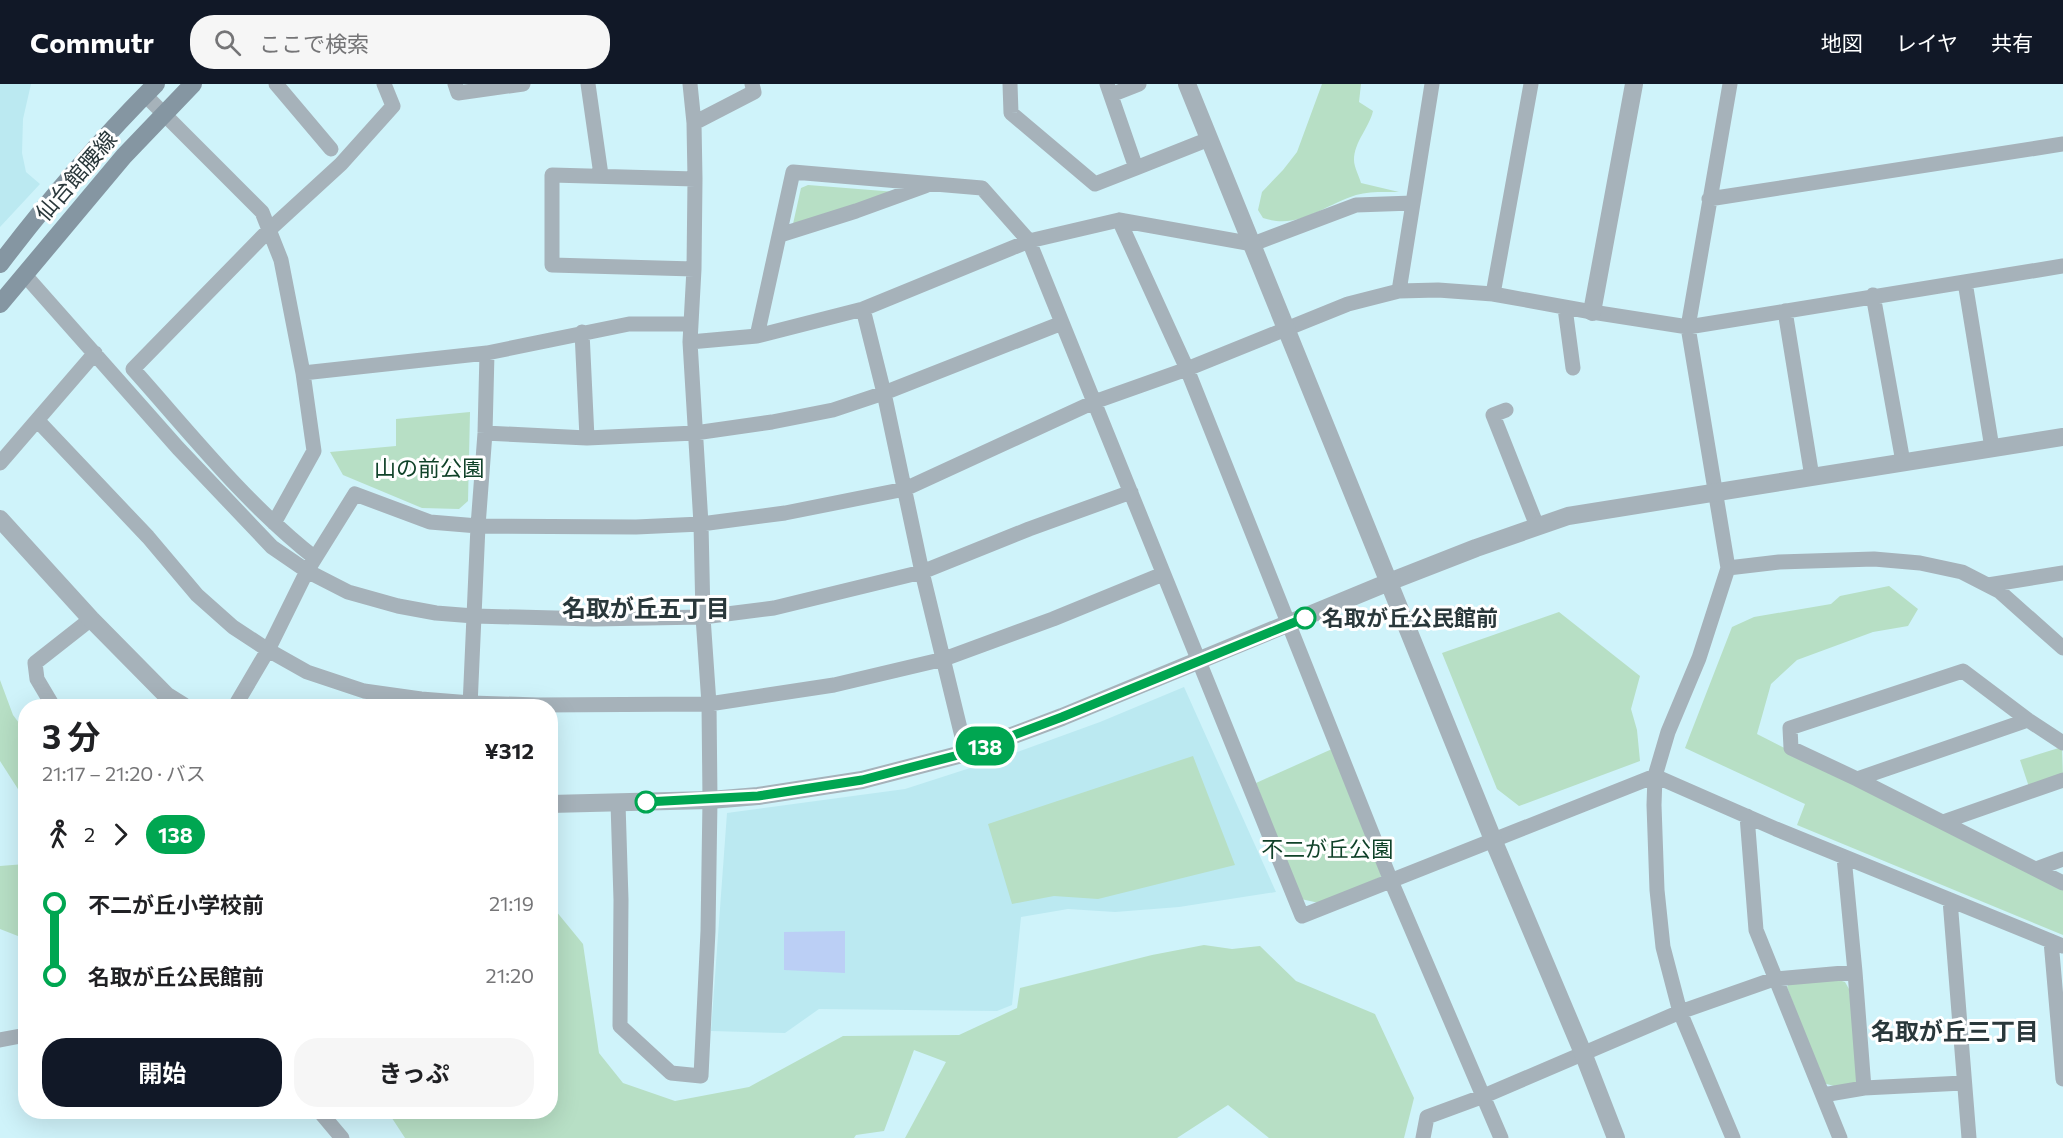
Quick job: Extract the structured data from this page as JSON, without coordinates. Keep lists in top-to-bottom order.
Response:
{
  "streets": {
    "main road": ["仙台館腰線"]
  },
  "districts": ["名取が丘五丁目", "名取が丘三丁目"],
  "parks": ["山の前公園", "不二が丘公園"],
  "places": ["名取が丘公民館前"],
  "lines": ["bus line 138"],
  "page": {
    "header": "Commutr",
    "search": "ここで検索",
    "nav": ["地図", "レイヤ", "共有"],
    "on_map": "138",
    "heading": ["3 分", "21:17 – 21:20 · バス", "¥312"],
    "legs": ["2", "138"],
    "list": [
      {
        "name": "不二が丘小学校前",
        "value": "21:19"
      },
      {
        "name": "名取が丘公民館前",
        "value": "21:20"
      }
    ],
    "buttons": ["開始", "きっぷ"]
  }
}
